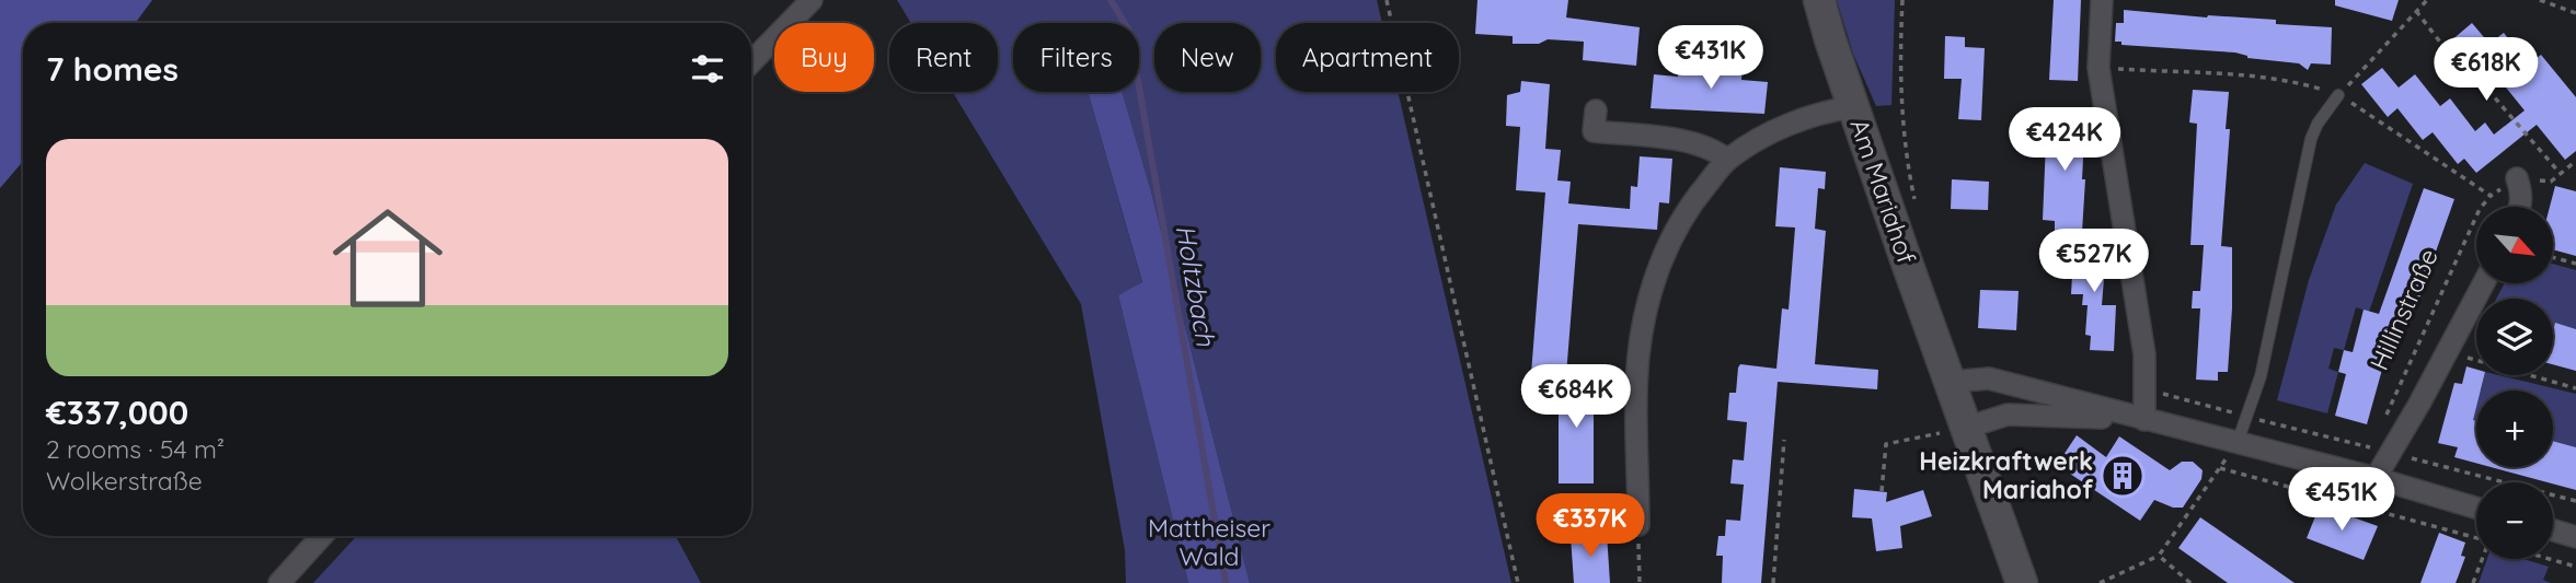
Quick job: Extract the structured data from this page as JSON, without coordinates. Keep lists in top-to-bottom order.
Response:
{
  "streets": {
    "street": ["Am Mariahof"],
    "path": ["Hillinstraße"]
  },
  "water": ["Holtzbach"],
  "parks": ["Mattheiser Wald"],
  "places": {
    "building": ["Heizkraftwerk Mariahof"]
  },
  "north": "bottom right",
  "page": {
    "chip": [
      "Buy",
      "Rent",
      "Filters",
      "New",
      "Apartment"
    ],
    "heading": "7 homes",
    "price": [
      "€431K",
      "€618K",
      "€424K",
      "€527K",
      "€684K",
      "€451K",
      "€337K"
    ],
    "list": [
      {
        "name": "€337,000",
        "note": "2 rooms · 54 m² · Wolkerstraße"
      }
    ],
    "map_buttons": ["+", "−"]
  }
}
